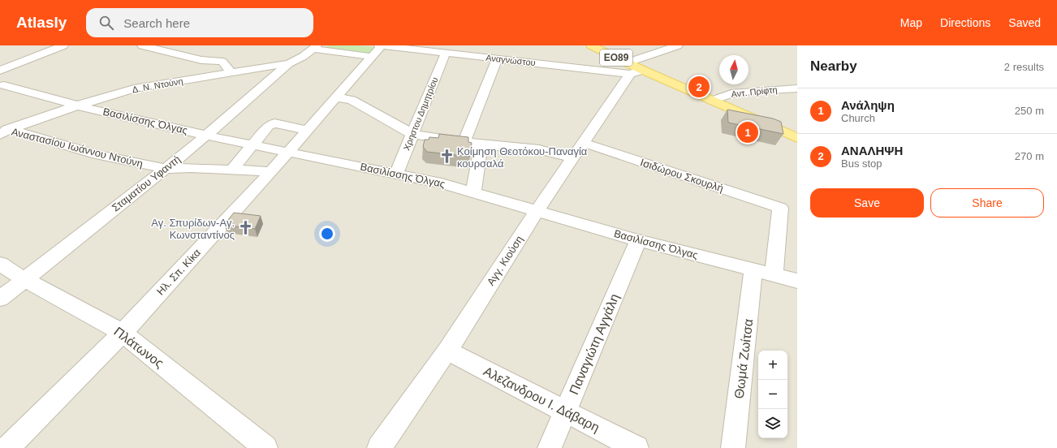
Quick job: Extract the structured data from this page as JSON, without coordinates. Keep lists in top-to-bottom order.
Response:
{
  "streets": {
    "main road": ["ΕΟ89"],
    "street": [
      "Αναγνώστου",
      "Δ. Ν. Ντούνη",
      "Αντ. Πρίφτη",
      "Χρηστου Δημητρίου",
      "Βασιλίσσης Όλγας",
      "Αναστασίου Ιωάννου Ντούνη",
      "Ισιδώρου Σκουρλή",
      "Σταματίου Υφαντή",
      "Αγγ. Κιούση",
      "Ηλ. Σπ. Κίκα",
      "Παναγιώτη Αγγάλη",
      "Πλάτωνος",
      "Θωμά Ζωίτσα",
      "Αλεζανδρου Ι. Δάβαρη"
    ]
  },
  "crossings": [
    ["ΕΟ89", "Αναγνώστου"],
    ["ΕΟ89", "Αντ. Πρίφτη"],
    ["ΕΟ89", "Αγγ. Κιούση"],
    ["Αναγνώστου", "Δ. Ν. Ντούνη"],
    ["Αναγνώστου", "Χρηστου Δημητρίου"],
    ["Αναγνώστου", "Αγγ. Κιούση"],
    ["Αναγνώστου", "Ηλ. Σπ. Κίκα"],
    ["Δ. Ν. Ντούνη", "Βασιλίσσης Όλγας"],
    ["Δ. Ν. Ντούνη", "Αναστασίου Ιωάννου Ντούνη"],
    ["Δ. Ν. Ντούνη", "Σταματίου Υφαντή"],
    ["Χρηστου Δημητρίου", "Βασιλίσσης Όλγας"],
    ["Βασιλίσσης Όλγας", "Ισιδώρου Σκουρλή"],
    ["Βασιλίσσης Όλγας", "Σταματίου Υφαντή"],
    ["Βασιλίσσης Όλγας", "Αγγ. Κιούση"],
    ["Βασιλίσσης Όλγας", "Ηλ. Σπ. Κίκα"],
    ["Βασιλίσσης Όλγας", "Παναγιώτη Αγγάλη"],
    ["Βασιλίσσης Όλγας", "Θωμά Ζωίτσα"],
    ["Αναστασίου Ιωάννου Ντούνη", "Σταματίου Υφαντή"],
    ["Αναστασίου Ιωάννου Ντούνη", "Ηλ. Σπ. Κίκα"],
    ["Ισιδώρου Σκουρλή", "Αγγ. Κιούση"],
    ["Σταματίου Υφαντή", "Πλάτωνος"],
    ["Αγγ. Κιούση", "Αλεζανδρου Ι. Δάβαρη"],
    ["Ηλ. Σπ. Κίκα", "Πλάτωνος"],
    ["Παναγιώτη Αγγάλη", "Αλεζανδρου Ι. Δάβαρη"]
  ],
  "places": {
    "church": ["Κοίμηση Θεοτόκου-Παναγία κουρσαλά", "Αγ. Σπυρίδων-Αγ. Κωνσταντίνος"]
  },
  "north": "top",
  "page": {
    "header": "Atlasly",
    "search": "Search here",
    "nav": ["Map", "Directions", "Saved"],
    "heading": ["Nearby", "2 results"],
    "pins": ["2", "1"],
    "list": [
      {
        "mark": "1",
        "name": "Ανάληψη",
        "note": "Church",
        "value": "250 m"
      },
      {
        "mark": "2",
        "name": "ΑΝΑΛΗΨΗ",
        "note": "Bus stop",
        "value": "270 m"
      }
    ],
    "buttons": ["Save", "Share"],
    "map_buttons": ["+", "−"]
  }
}
